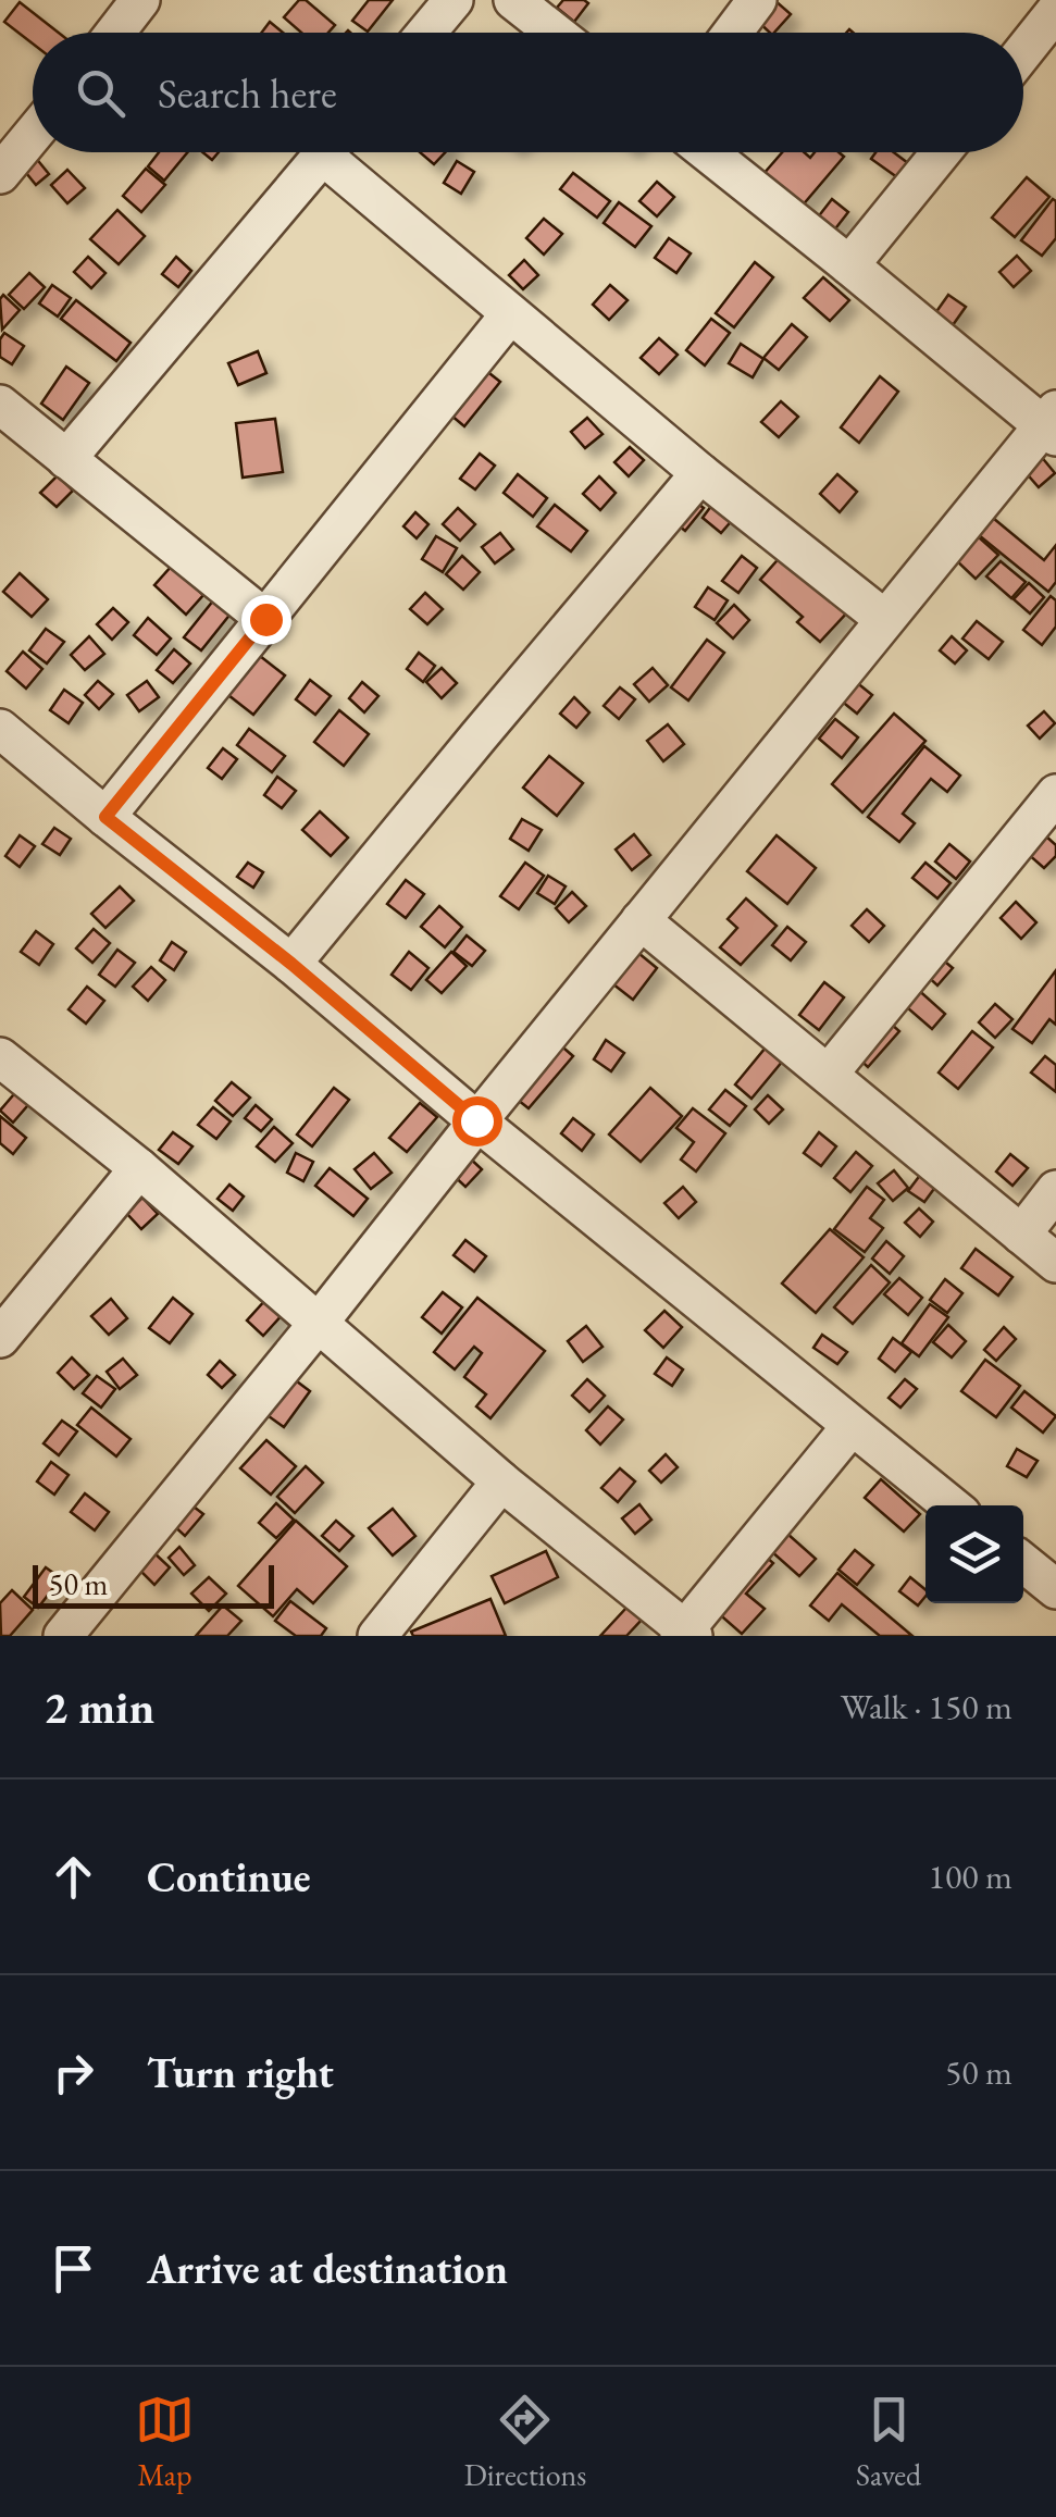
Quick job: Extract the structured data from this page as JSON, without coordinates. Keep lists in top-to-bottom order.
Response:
{
  "scale_bar": "50 m",
  "page": {
    "search": "Search here",
    "scale": "50 m",
    "heading": ["2 min", "Walk · 150 m"],
    "list": [
      ["Continue", "100 m"],
      ["Turn right", "50 m"],
      "Arrive at destination"
    ],
    "nav": ["Map", "Directions", "Saved"]
  }
}
